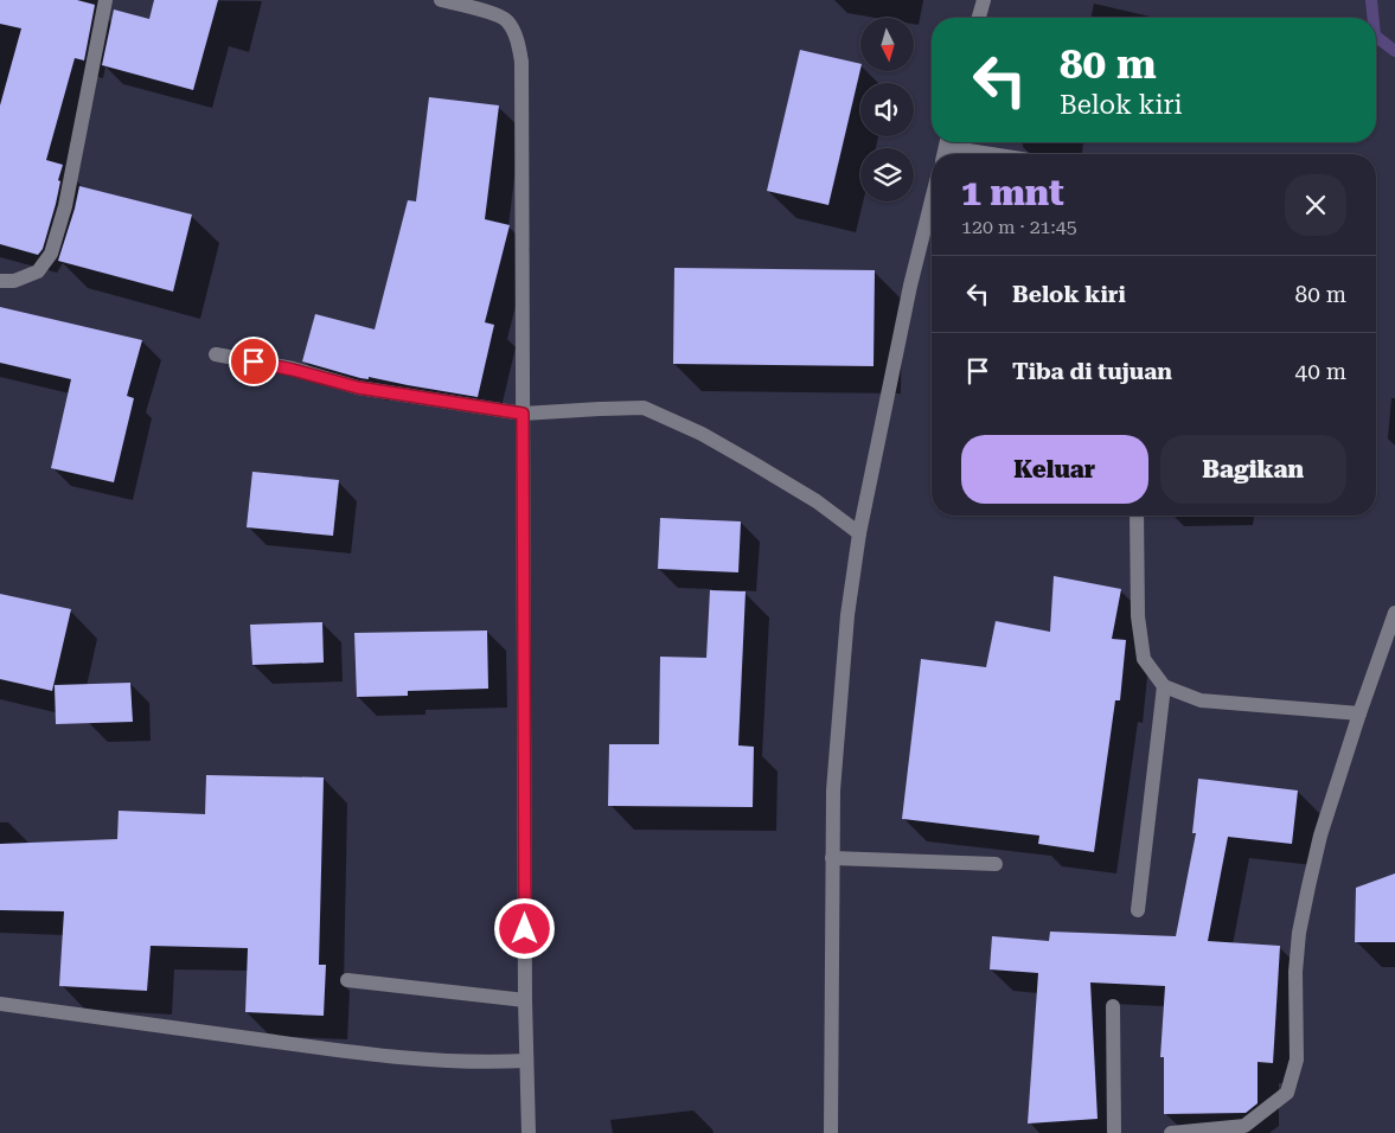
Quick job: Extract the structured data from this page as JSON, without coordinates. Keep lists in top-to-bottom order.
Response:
{
  "north": "bottom",
  "page": {
    "turn": ["80 m", "Belok kiri"],
    "heading": ["1 mnt", "120 m · 21:45"],
    "list": [
      {
        "name": "Belok kiri",
        "value": "80 m"
      },
      {
        "name": "Tiba di tujuan",
        "value": "40 m"
      }
    ],
    "buttons": ["Keluar", "Bagikan"]
  }
}
